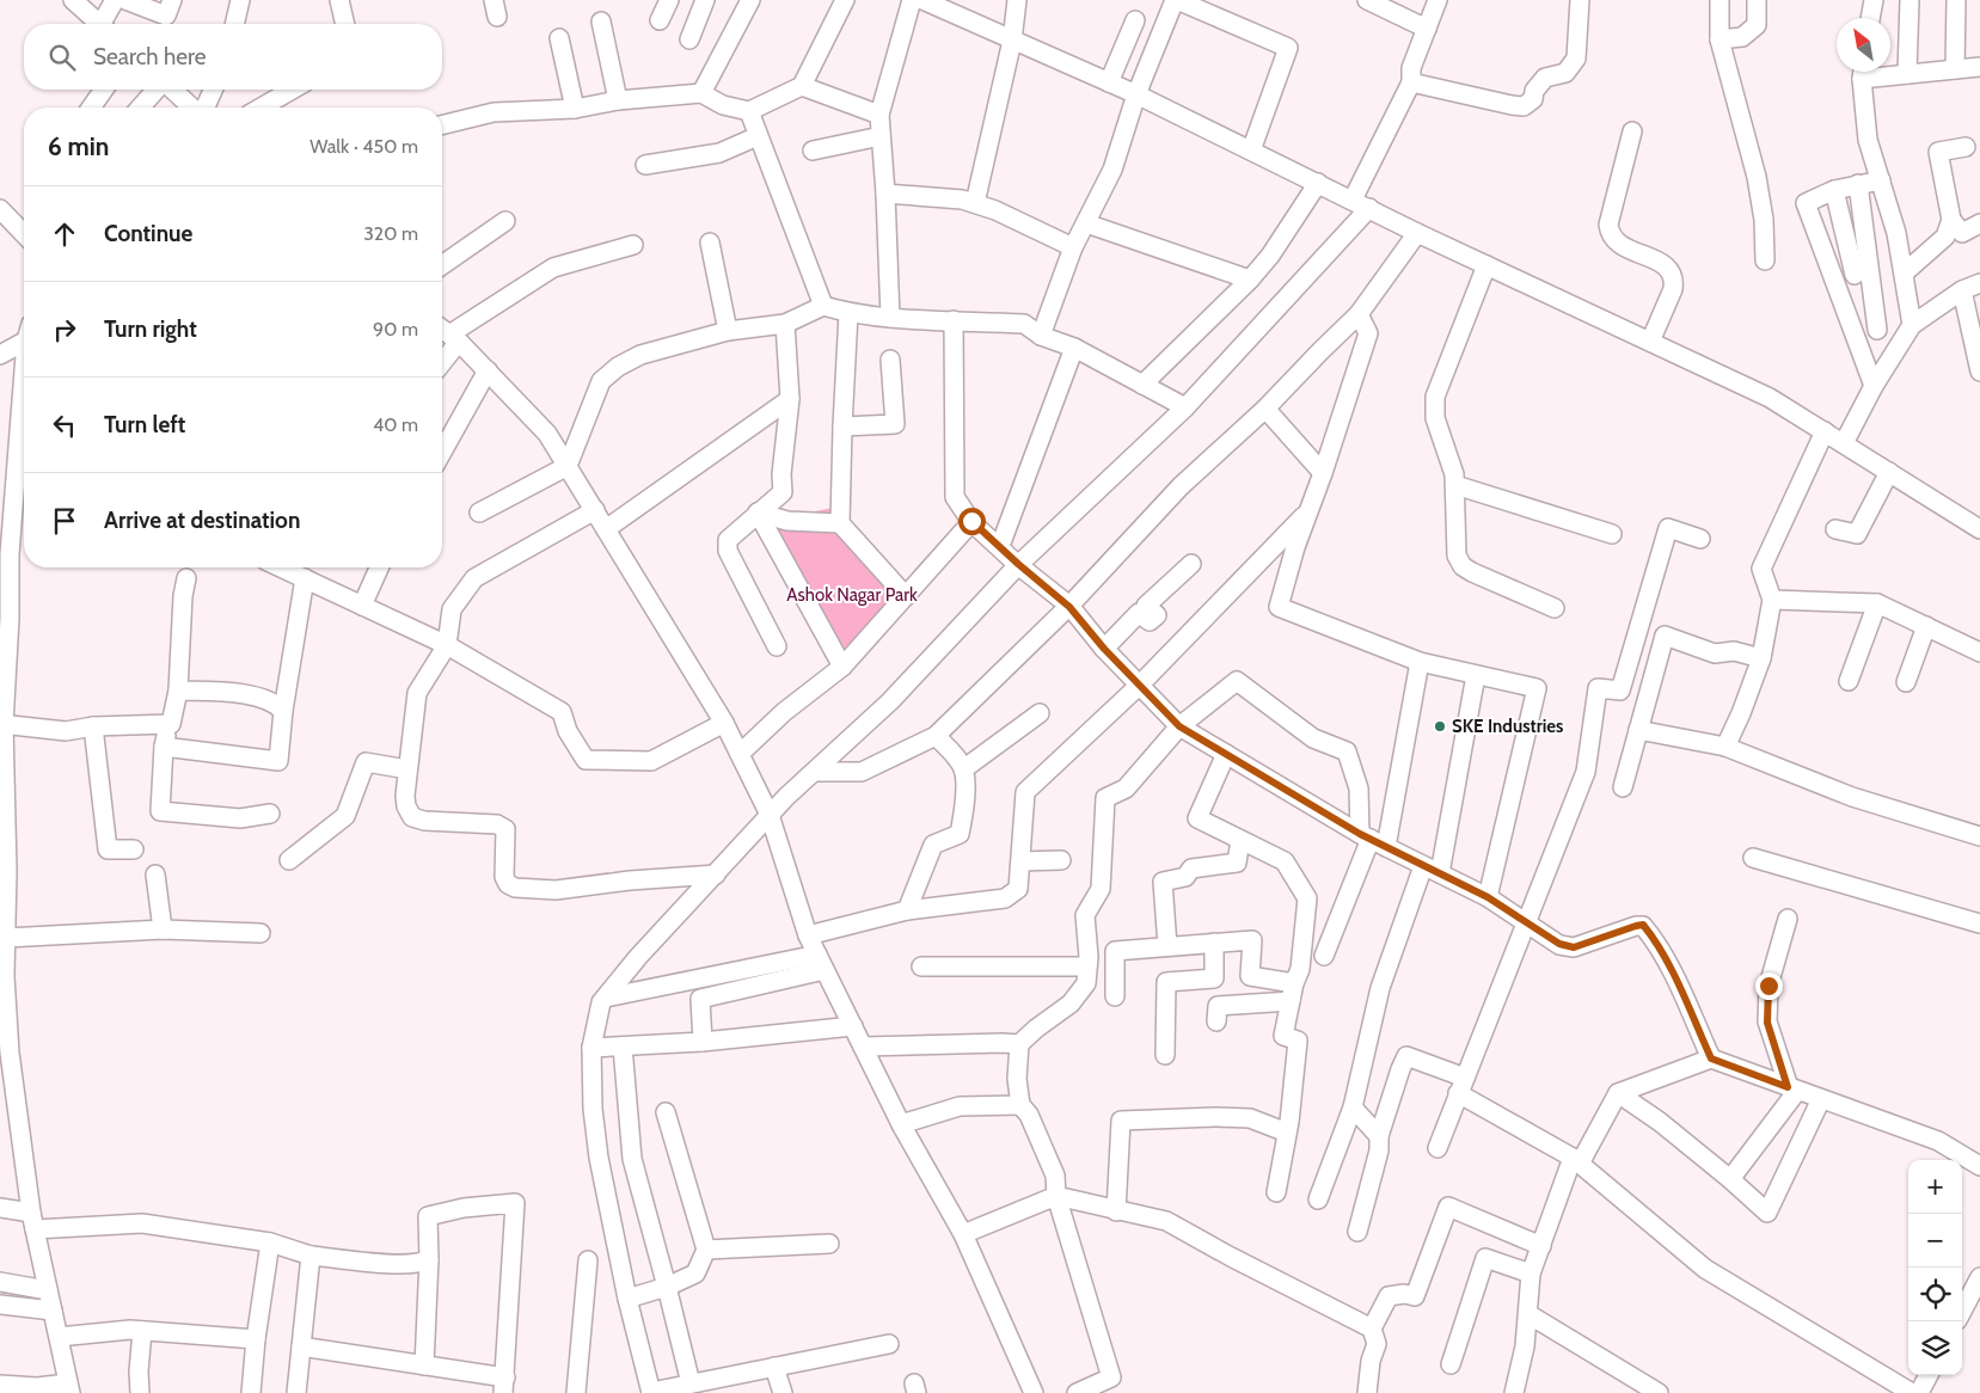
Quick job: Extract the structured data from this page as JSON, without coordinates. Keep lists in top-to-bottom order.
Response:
{
  "parks": ["Ashok Nagar Park"],
  "places": ["SKE Industries"],
  "north": "top left",
  "page": {
    "search": "Search here",
    "heading": ["6 min", "Walk · 450 m"],
    "list": [
      ["Continue", "320 m"],
      ["Turn right", "90 m"],
      ["Turn left", "40 m"],
      "Arrive at destination"
    ],
    "map_buttons": ["+", "−"]
  }
}
